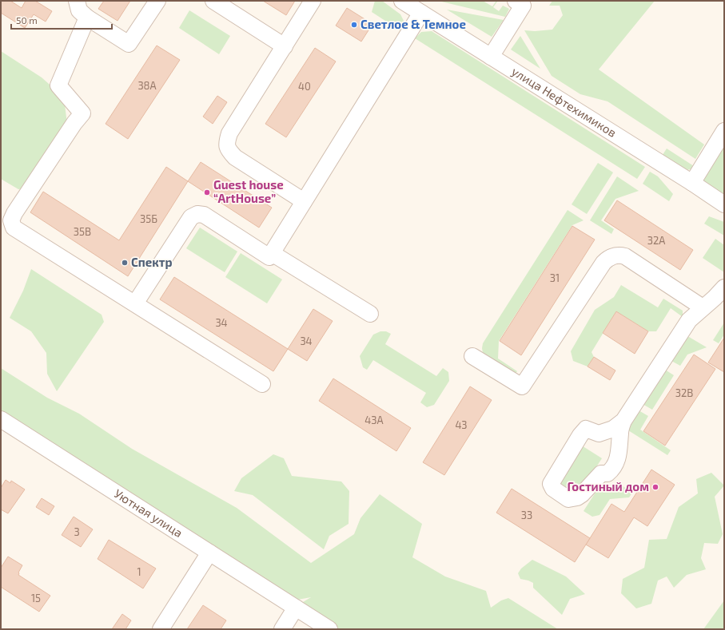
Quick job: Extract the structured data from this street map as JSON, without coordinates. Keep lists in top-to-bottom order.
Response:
{
  "streets": {
    "street": ["улица Нефтехимиков", "Уютная улица"]
  },
  "places": [
    "Светлое & Темное",
    "Guest house “ArtHouse”",
    "Спектр",
    "Гостиный дом"
  ],
  "house_numbers": [
    "38А",
    "40",
    "35Б",
    "35В",
    "32А",
    "31",
    "34",
    "34",
    "32В",
    "43А",
    "43",
    "33",
    "3",
    "1",
    "15"
  ],
  "scale_bar": "50 m"
}
